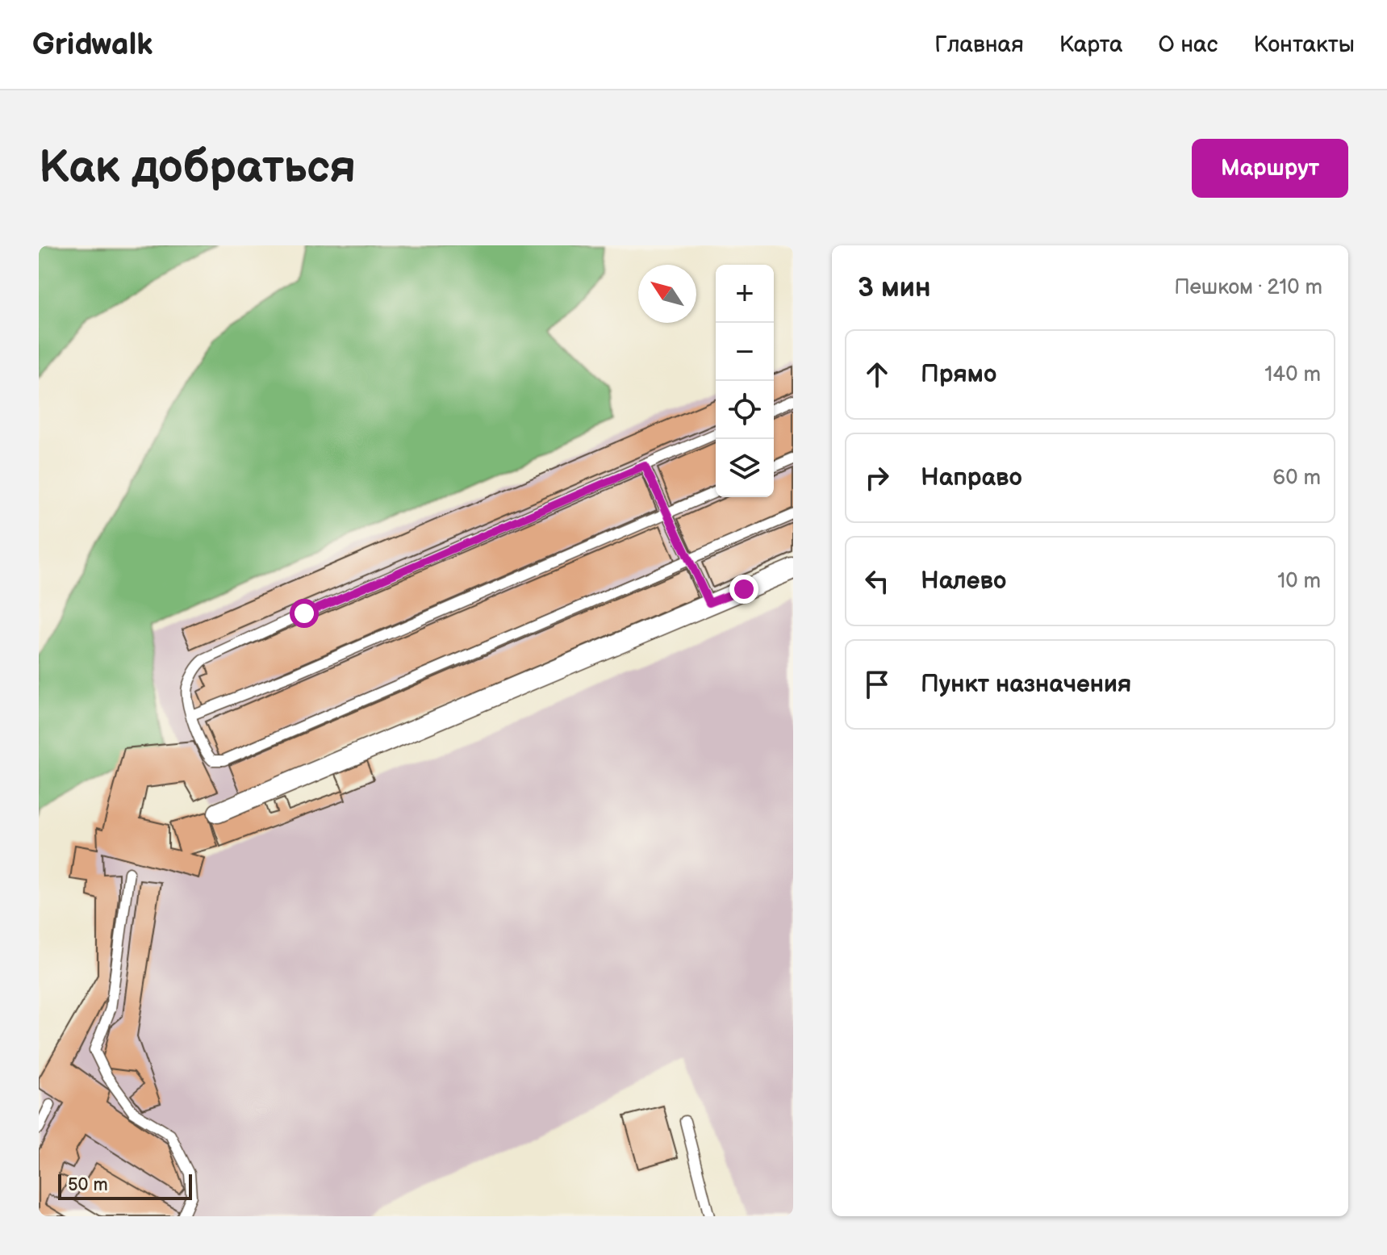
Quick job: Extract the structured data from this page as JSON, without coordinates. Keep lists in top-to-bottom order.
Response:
{
  "scale_bar": "50 m",
  "north": "top left",
  "page": {
    "header": "Gridwalk",
    "nav": [
      "Главная",
      "Карта",
      "О нас",
      "Контакты"
    ],
    "buttons": "Маршрут",
    "title": "Как добраться",
    "heading": ["3 мин", "Пешком · 210 m"],
    "map_buttons": ["+", "−"],
    "list": [
      ["Прямо", "140 m"],
      ["Направо", "60 m"],
      ["Налево", "10 m"],
      "Пункт назначения"
    ],
    "scale": "50 m"
  }
}
